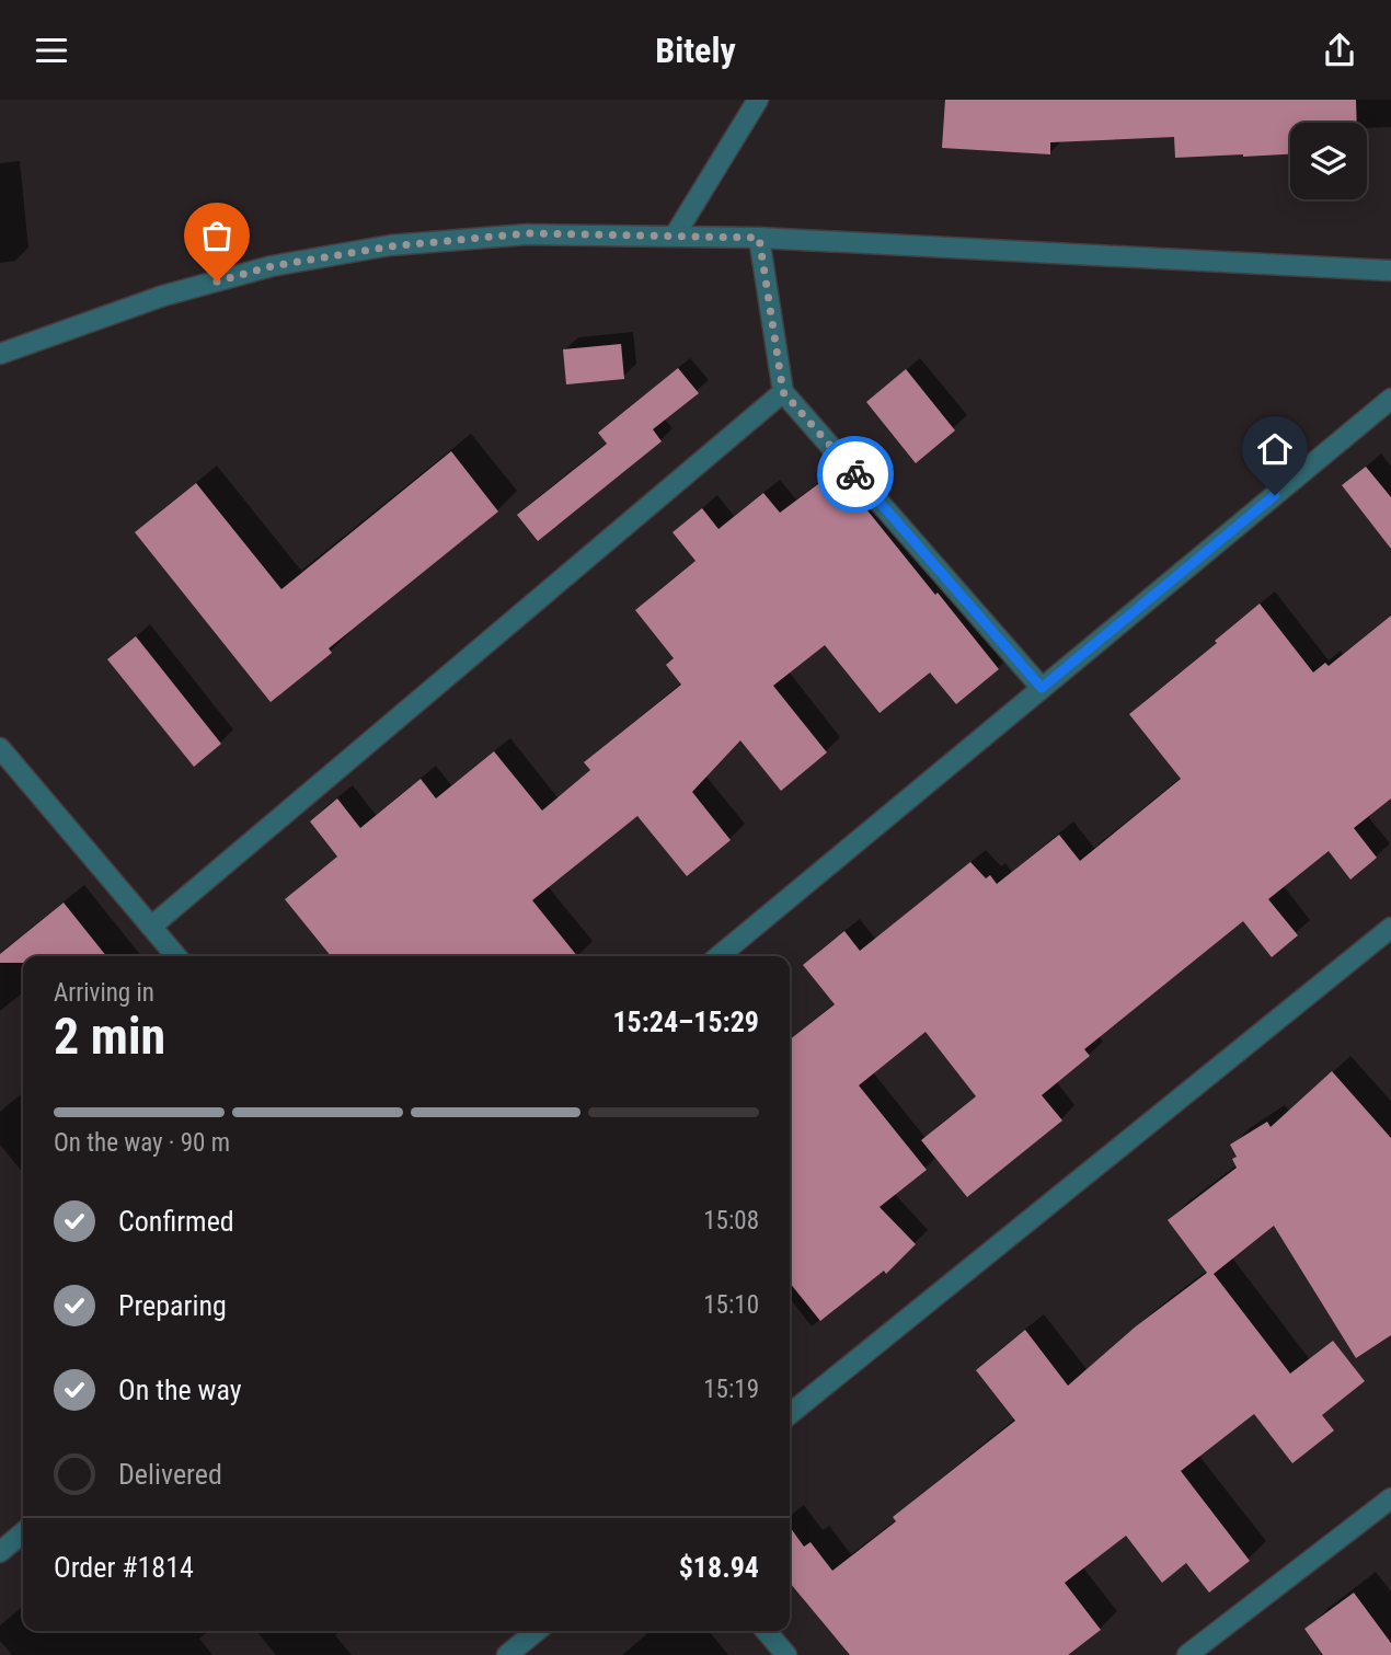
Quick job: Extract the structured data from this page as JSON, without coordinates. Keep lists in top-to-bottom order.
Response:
{
  "page": {
    "header": "Bitely",
    "heading": ["2 min", "Arriving in", "15:24–15:29"],
    "panel": ["Order #1814", "$18.94"],
    "bar": "On the way · 90 m",
    "list": [
      ["Confirmed", "15:08"],
      ["Preparing", "15:10"],
      ["On the way", "15:19"],
      "Delivered"
    ]
  }
}
